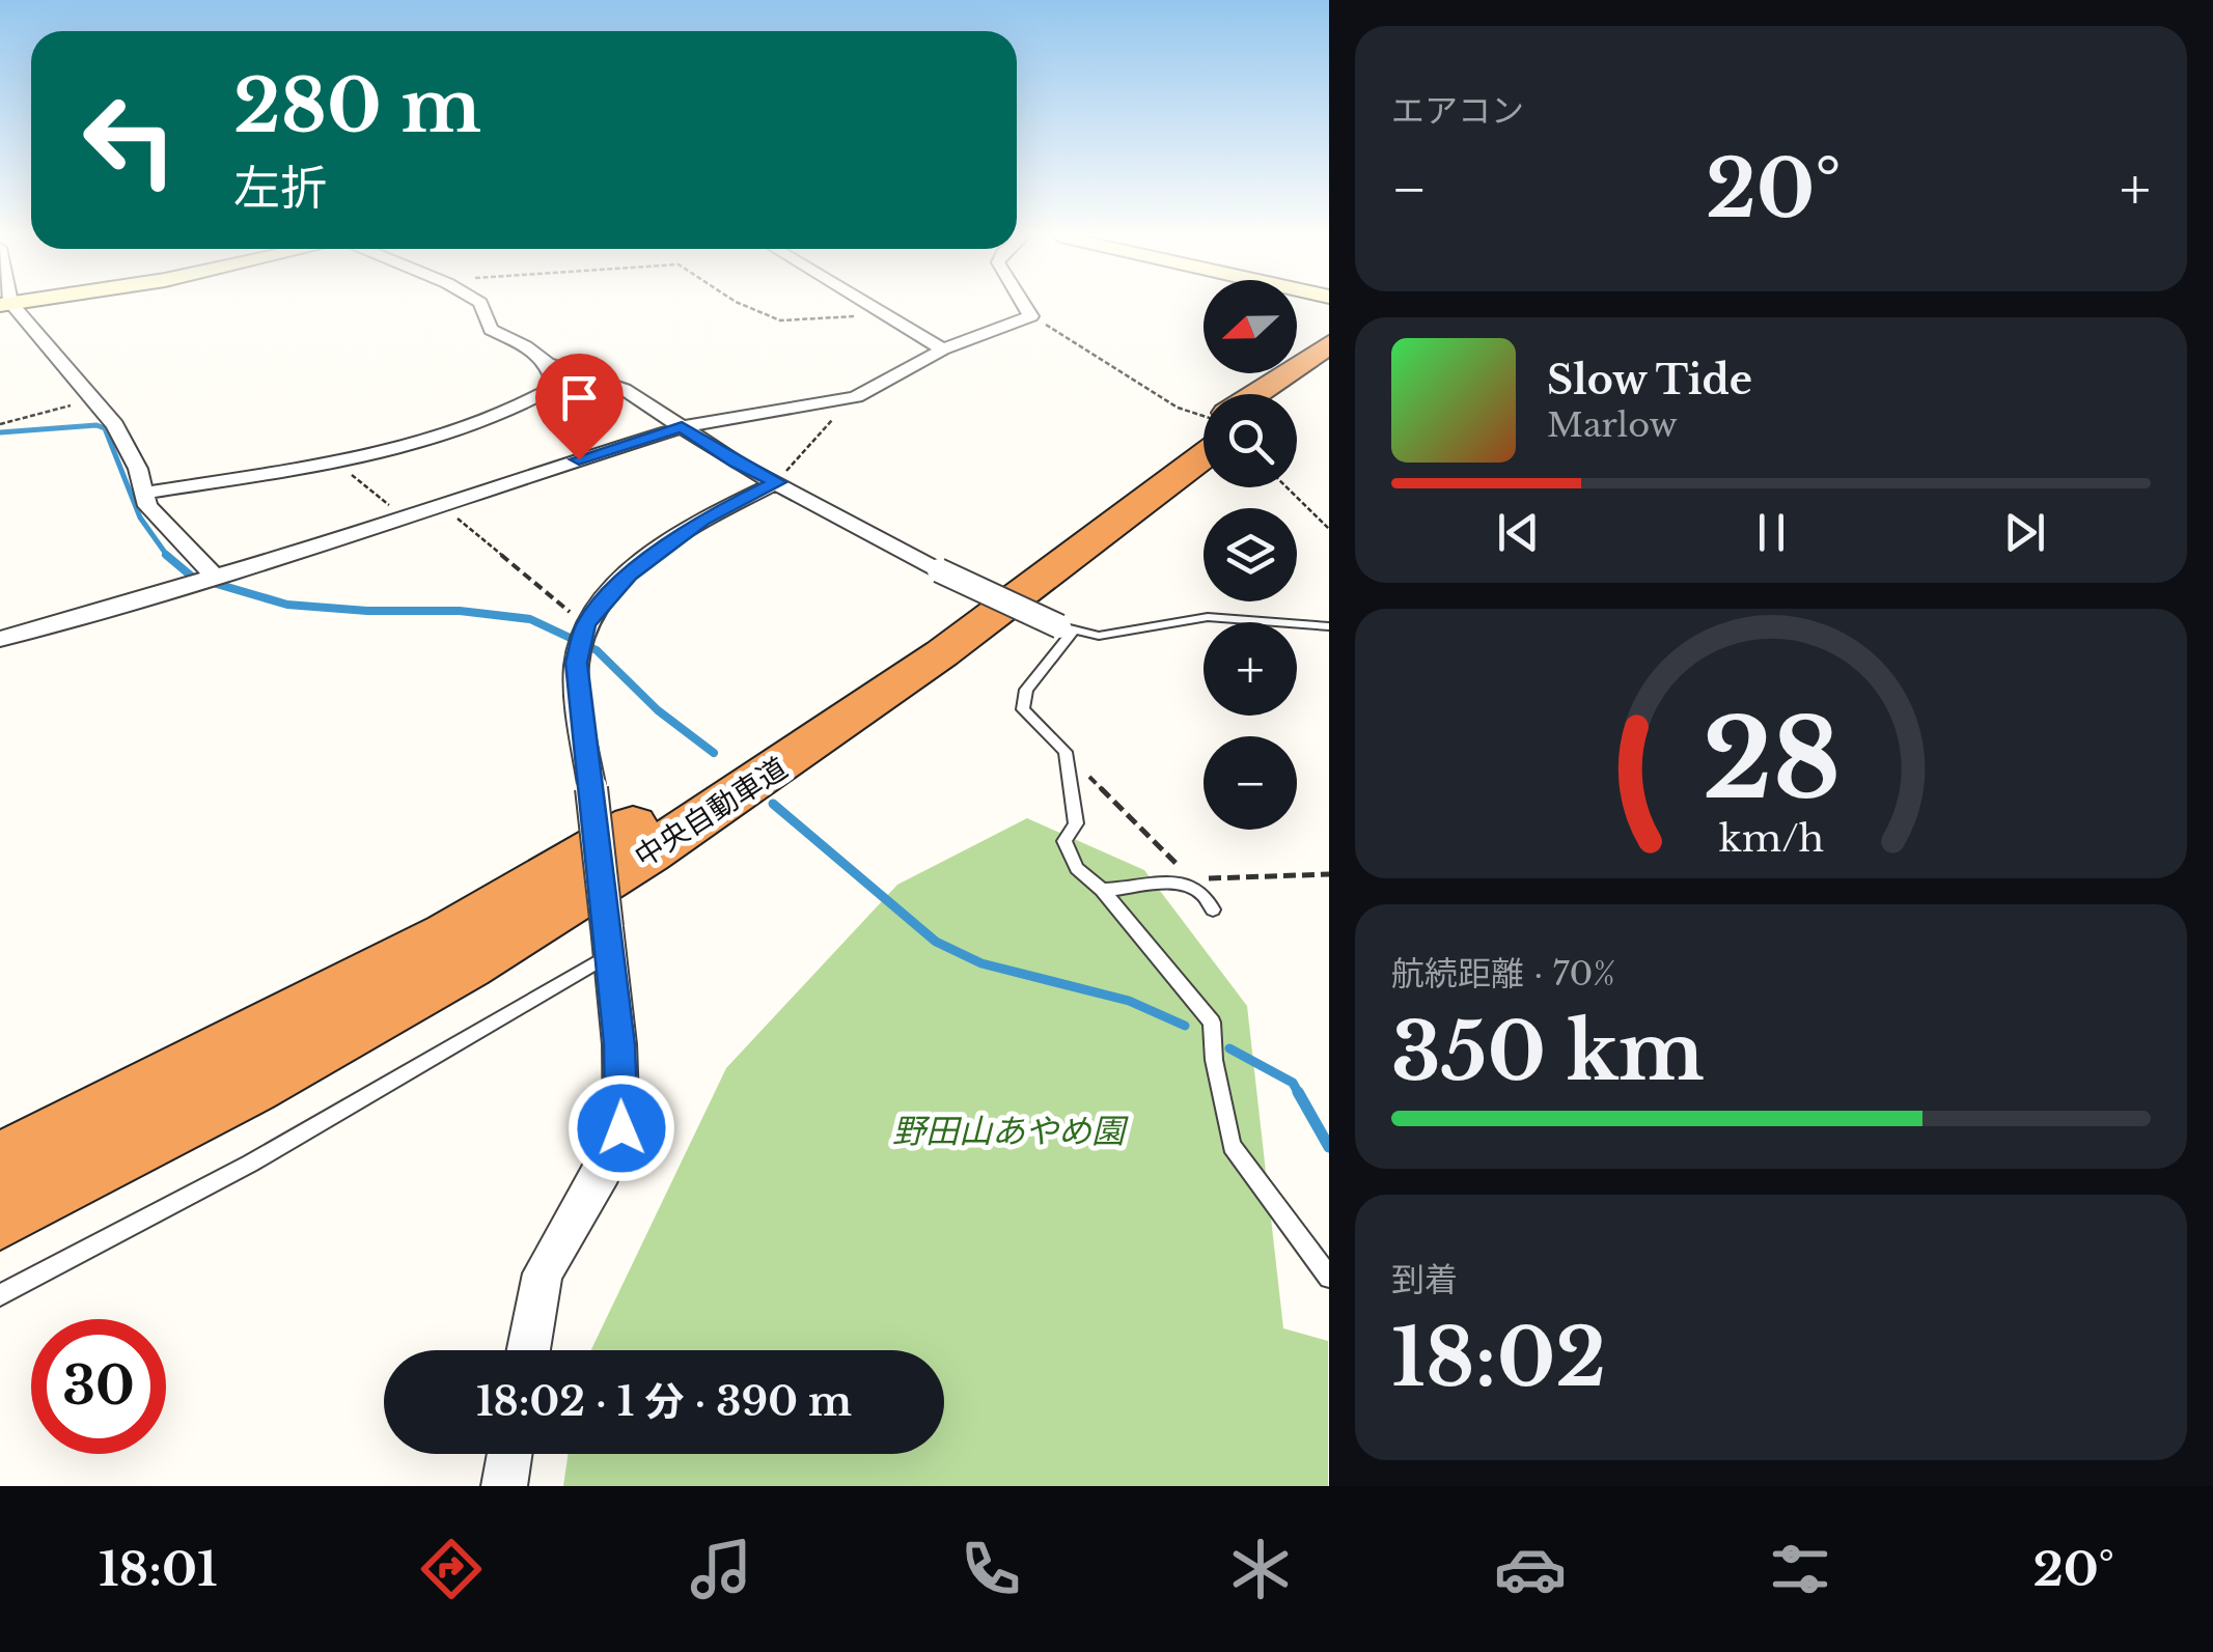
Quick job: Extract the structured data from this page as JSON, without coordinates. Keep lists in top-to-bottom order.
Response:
{
  "streets": {
    "highway": ["中央自動車道"]
  },
  "parks": ["野田山あやめ園"],
  "north": "left",
  "page": {
    "tile": [
      "エアコン",
      ["航続距離 · 70%", "350 km"],
      ["到着", "18:02"]
    ],
    "turn": ["280 m", "左折"],
    "heat": ["−", "20°", "+"],
    "map_buttons": ["+", "−"],
    "song": ["Slow Tide", "Marlow"],
    "limit": "30",
    "trip": "18:02 · 1 分 · 390 m",
    "tabs": ["18:01", "20°"],
    "gauge": ["28", "km/h"]
  }
}
